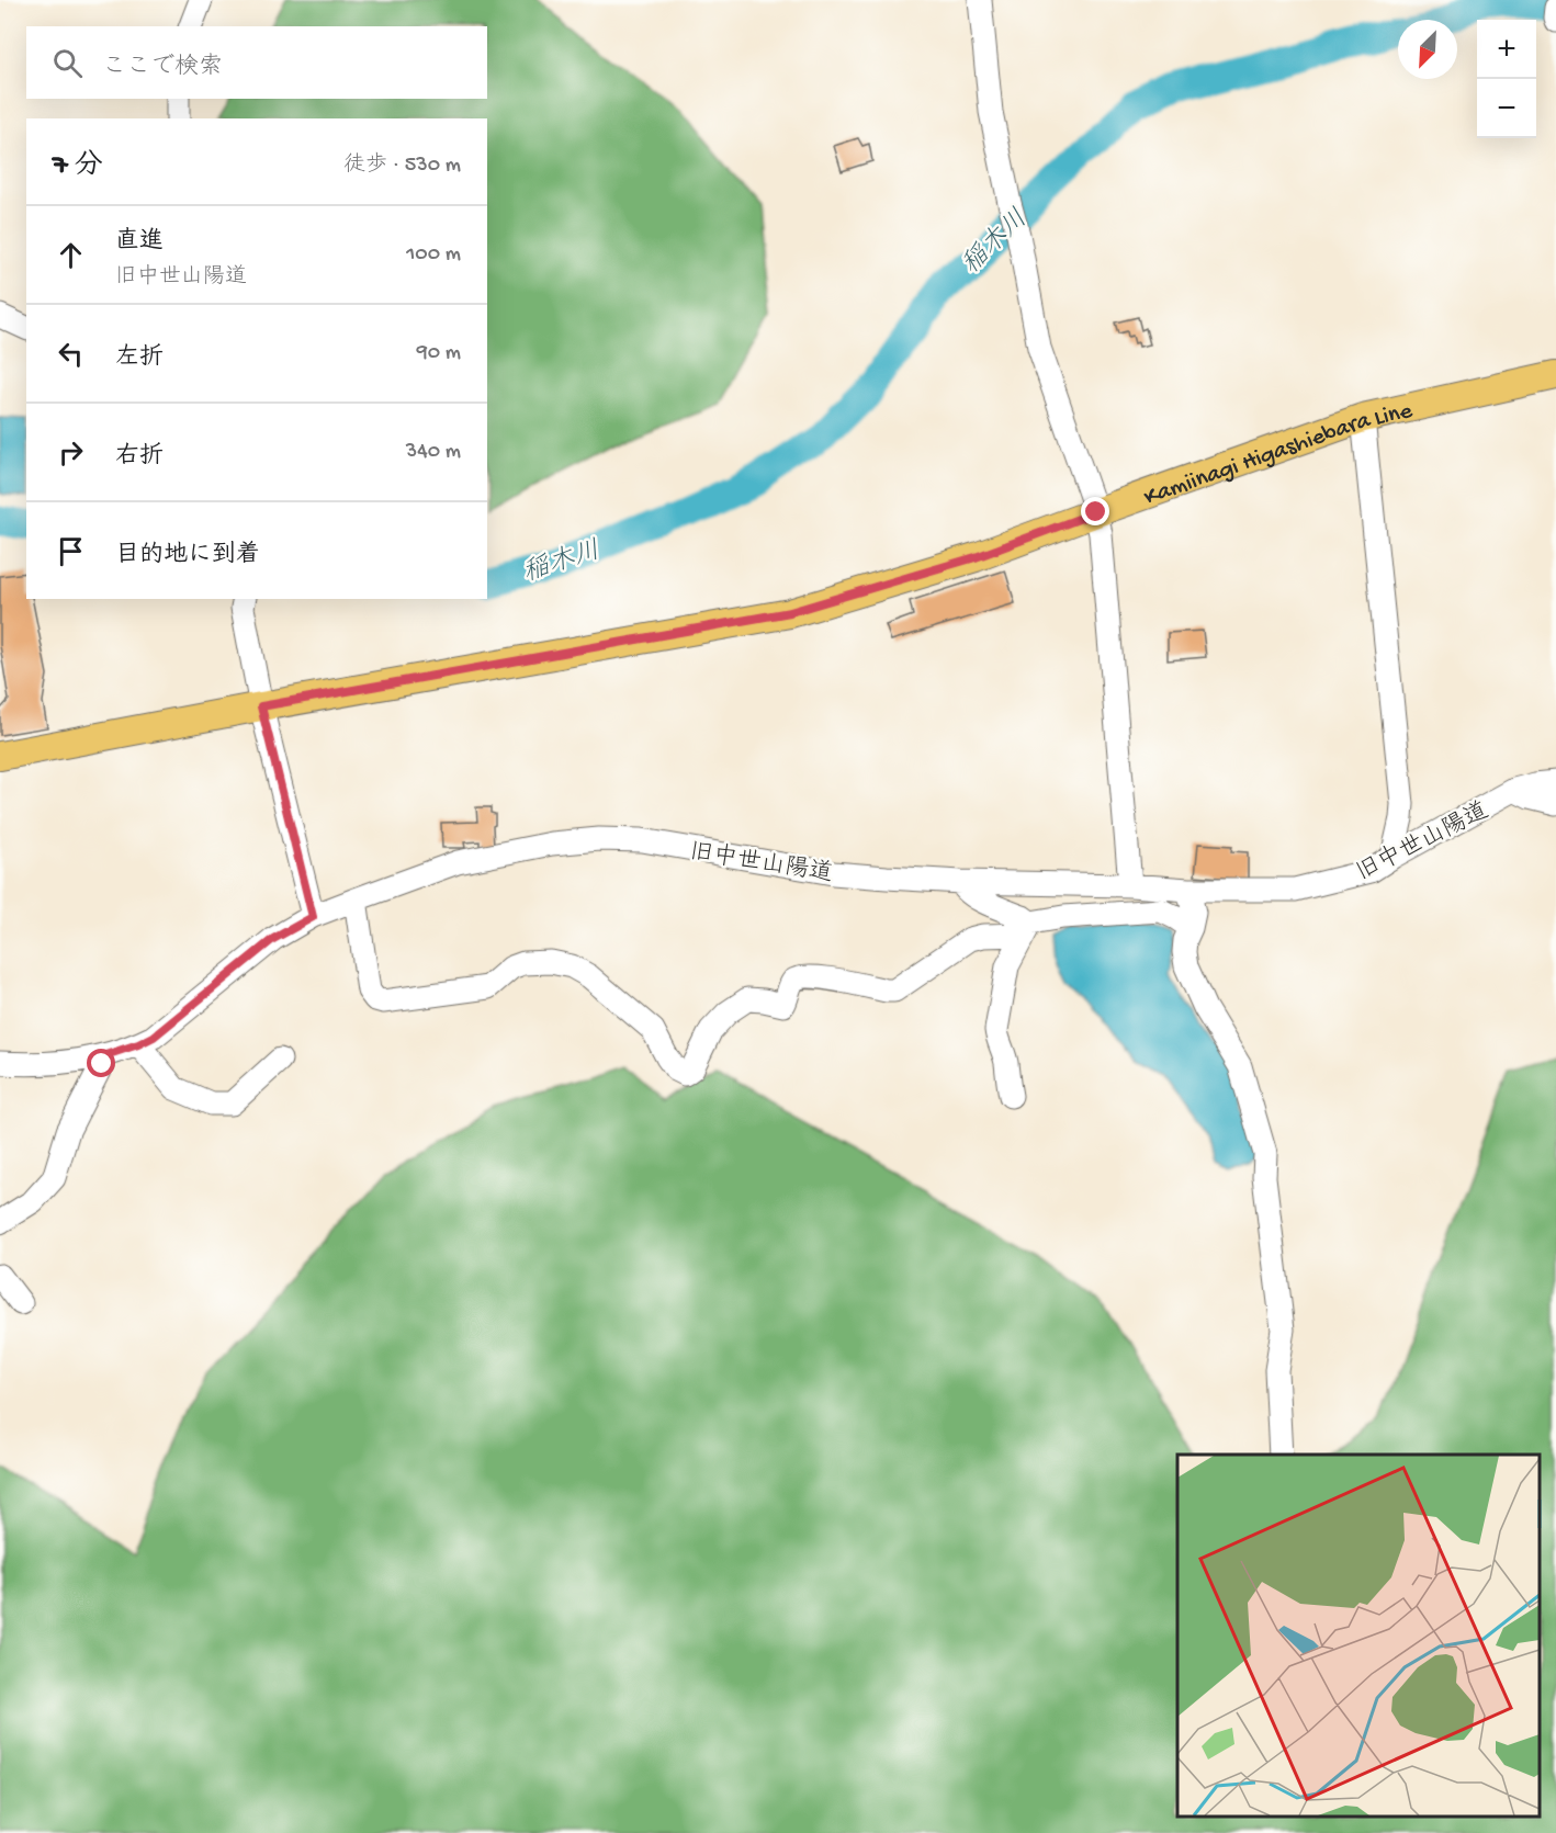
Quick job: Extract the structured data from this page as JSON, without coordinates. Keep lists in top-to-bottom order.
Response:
{
  "streets": {
    "main road": ["Kamiinagi Higashiebara Line"],
    "street": ["旧中世山陽道"]
  },
  "water": ["稲木川"],
  "north": "bottom left",
  "page": {
    "map_buttons": ["+", "−"],
    "search": "ここで検索",
    "heading": ["7 分", "徒歩 · 530 m"],
    "list": [
      ["直進", "旧中世山陽道", "100 m"],
      ["左折", "90 m"],
      ["右折", "340 m"],
      "目的地に到着"
    ]
  }
}
